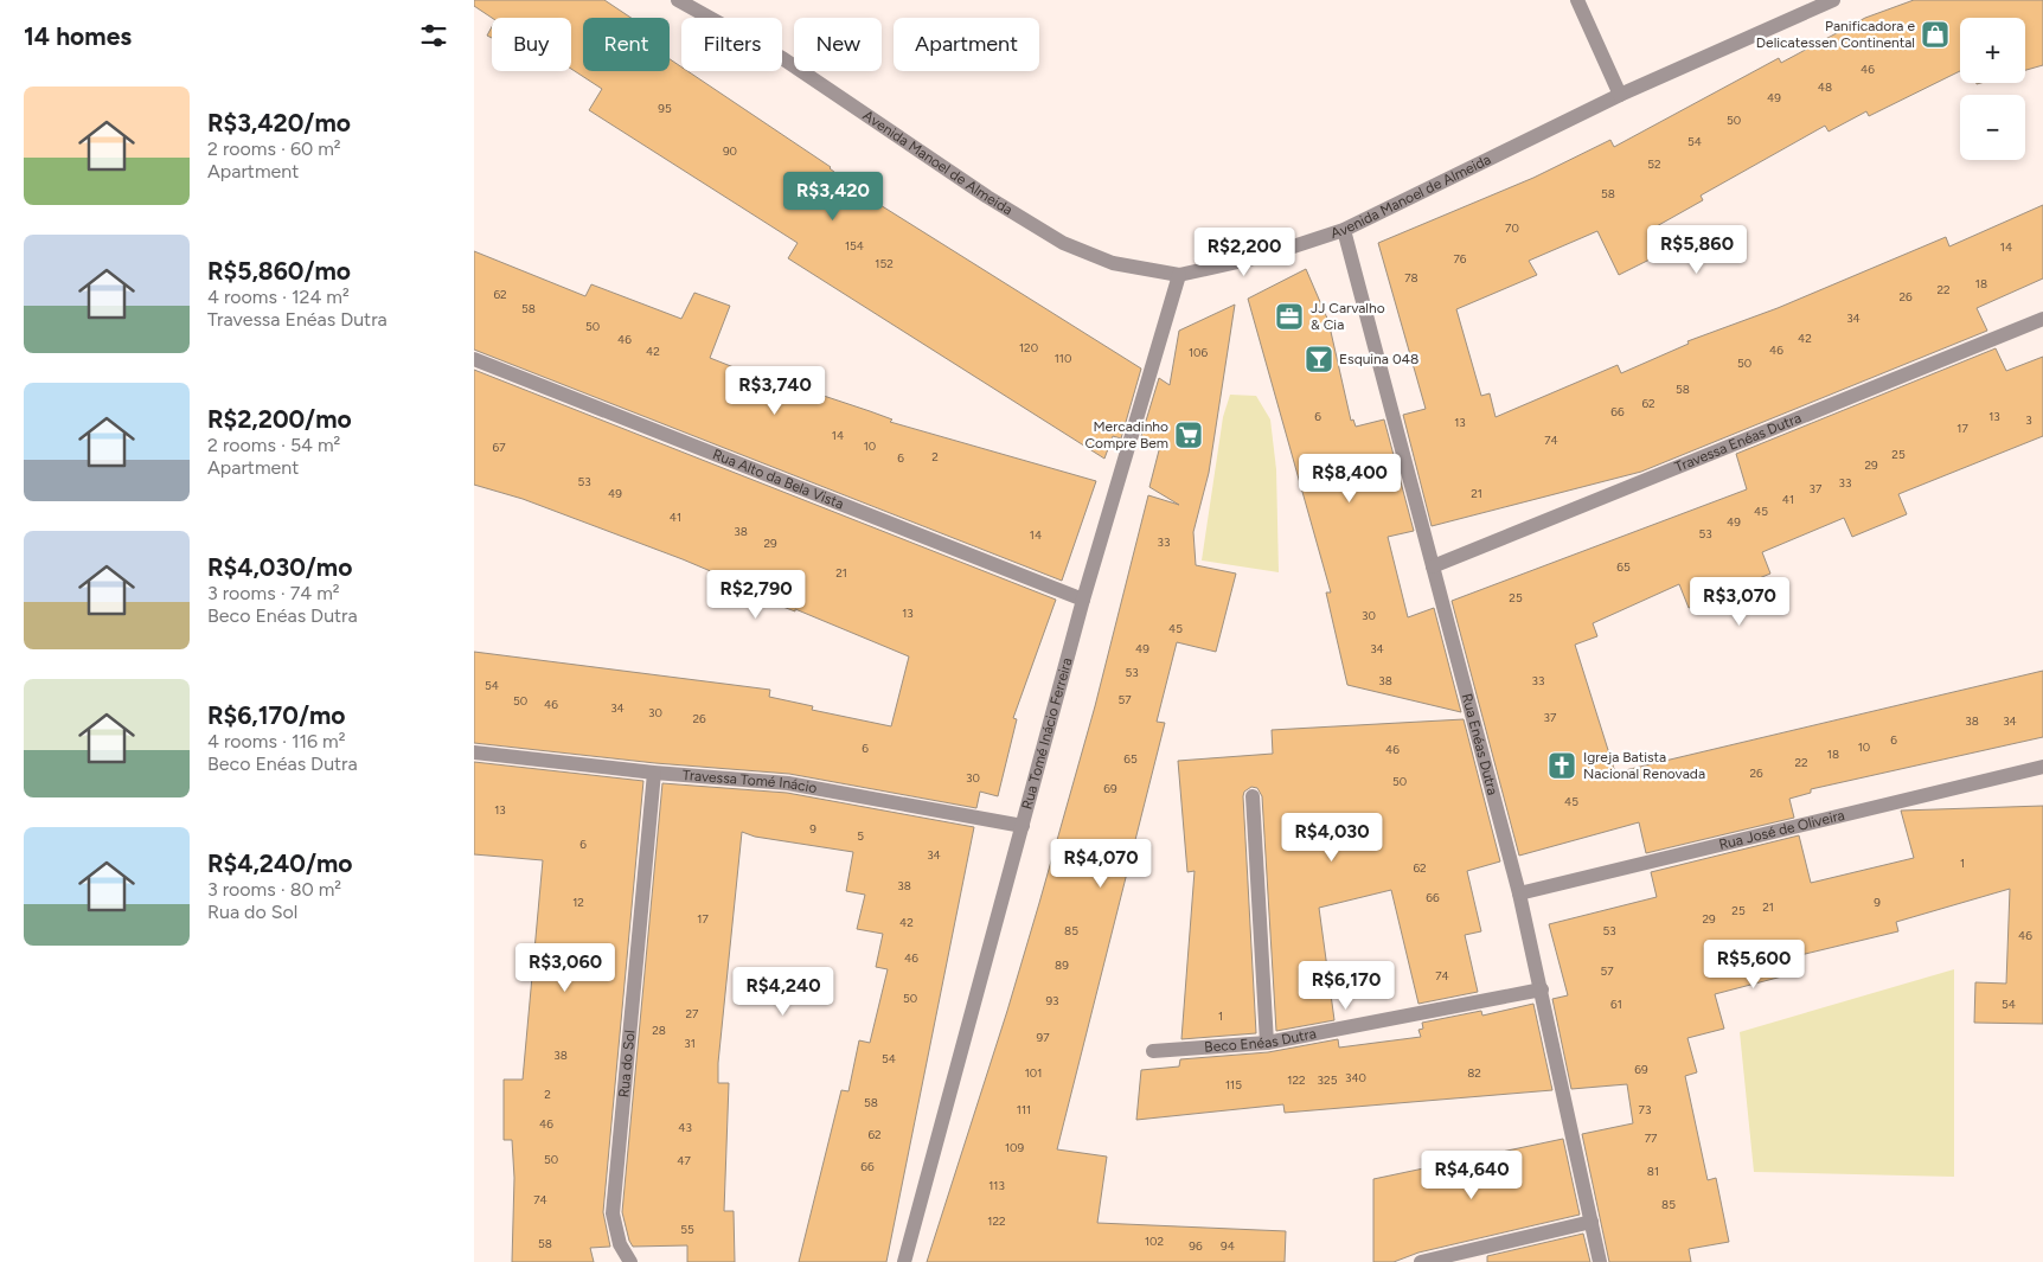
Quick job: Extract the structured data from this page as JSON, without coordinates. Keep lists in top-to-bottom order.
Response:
{
  "streets": {
    "street": [
      "Avenida Manoel de Almeida",
      "Travessa Enéas Dutra",
      "Rua Alto da Bela Vista",
      "Rua Tomé Inácio Ferreira",
      "Rua Enéas Dutra",
      "Travessa Tomé Inácio",
      "Rua José de Oliveira",
      "Beco Enéas Dutra",
      "Rua do Sol"
    ]
  },
  "crossings": [
    ["Avenida Manoel de Almeida", "Rua Tomé Inácio Ferreira"],
    ["Avenida Manoel de Almeida", "Rua Enéas Dutra"],
    ["Travessa Enéas Dutra", "Rua Enéas Dutra"],
    ["Rua Alto da Bela Vista", "Rua Tomé Inácio Ferreira"],
    ["Rua Tomé Inácio Ferreira", "Travessa Tomé Inácio"],
    ["Rua Enéas Dutra", "Rua José de Oliveira"],
    ["Rua Enéas Dutra", "Beco Enéas Dutra"],
    ["Travessa Tomé Inácio", "Rua do Sol"]
  ],
  "places": {
    "shop": ["Panificadora e Delicatessen Continental"],
    "office": ["JJ Carvalho & Cia"],
    "bar": ["Esquina 048"],
    "supermarket": ["Mercadinho Compre Bem"],
    "church": ["Igreja Batista Nacional Renovada"]
  },
  "house_numbers": [
    "46",
    "48",
    "49",
    "95",
    "50",
    "54",
    "90",
    "52",
    "58",
    "70",
    "154",
    "14",
    "76",
    "152",
    "78",
    "18",
    "22",
    "62",
    "26",
    "58",
    "34",
    "50",
    "42",
    "46",
    "120",
    "46",
    "42",
    "106",
    "110",
    "50",
    "58",
    "62",
    "66",
    "6",
    "13",
    "3",
    "13",
    "17",
    "14",
    "74",
    "10",
    "67",
    "25",
    "2",
    "6",
    "29",
    "53",
    "33",
    "37",
    "49",
    "21",
    "41",
    "45",
    "41",
    "49",
    "38",
    "53",
    "14",
    "33",
    "29",
    "65",
    "21",
    "25",
    "13",
    "30",
    "45",
    "49",
    "34",
    "53",
    "38",
    "33",
    "54",
    "57",
    "50",
    "46",
    "34",
    "30",
    "37",
    "26",
    "38",
    "34",
    "6",
    "10",
    "6",
    "46",
    "18",
    "65",
    "22",
    "26",
    "30",
    "50",
    "69",
    "45",
    "13",
    "9",
    "5",
    "6",
    "34",
    "1",
    "62",
    "38",
    "66",
    "12",
    "9",
    "21",
    "25",
    "17",
    "29",
    "42",
    "85",
    "53",
    "46",
    "46",
    "89",
    "57",
    "74",
    "50",
    "93",
    "61",
    "54",
    "27",
    "1",
    "28",
    "97",
    "31",
    "38",
    "54",
    "69",
    "101",
    "82",
    "340",
    "122",
    "325",
    "115",
    "2",
    "58",
    "111",
    "73",
    "46",
    "43",
    "62",
    "77",
    "109",
    "50",
    "47",
    "66",
    "81",
    "113",
    "74",
    "85",
    "122",
    "55",
    "102",
    "58",
    "96",
    "94"
  ],
  "page": {
    "heading": "14 homes",
    "map_buttons": ["+", "−"],
    "chip": [
      "Buy",
      "Rent",
      "Filters",
      "New",
      "Apartment"
    ],
    "list": [
      {
        "name": "R$3,420/mo",
        "note": "2 rooms · 60 m² · Apartment"
      },
      {
        "name": "R$5,860/mo",
        "note": "4 rooms · 124 m² · Travessa Enéas Dutra"
      },
      {
        "name": "R$2,200/mo",
        "note": "2 rooms · 54 m² · Apartment"
      },
      {
        "name": "R$4,030/mo",
        "note": "3 rooms · 74 m² · Beco Enéas Dutra"
      },
      {
        "name": "R$6,170/mo",
        "note": "4 rooms · 116 m² · Beco Enéas Dutra"
      },
      {
        "name": "R$4,240/mo",
        "note": "3 rooms · 80 m² · Rua do Sol"
      }
    ],
    "price": [
      "R$3,420",
      "R$5,860",
      "R$2,200",
      "R$3,740",
      "R$8,400",
      "R$2,790",
      "R$3,070",
      "R$4,030",
      "R$4,070",
      "R$5,600",
      "R$3,060",
      "R$6,170",
      "R$4,240",
      "R$4,640"
    ]
  }
}
